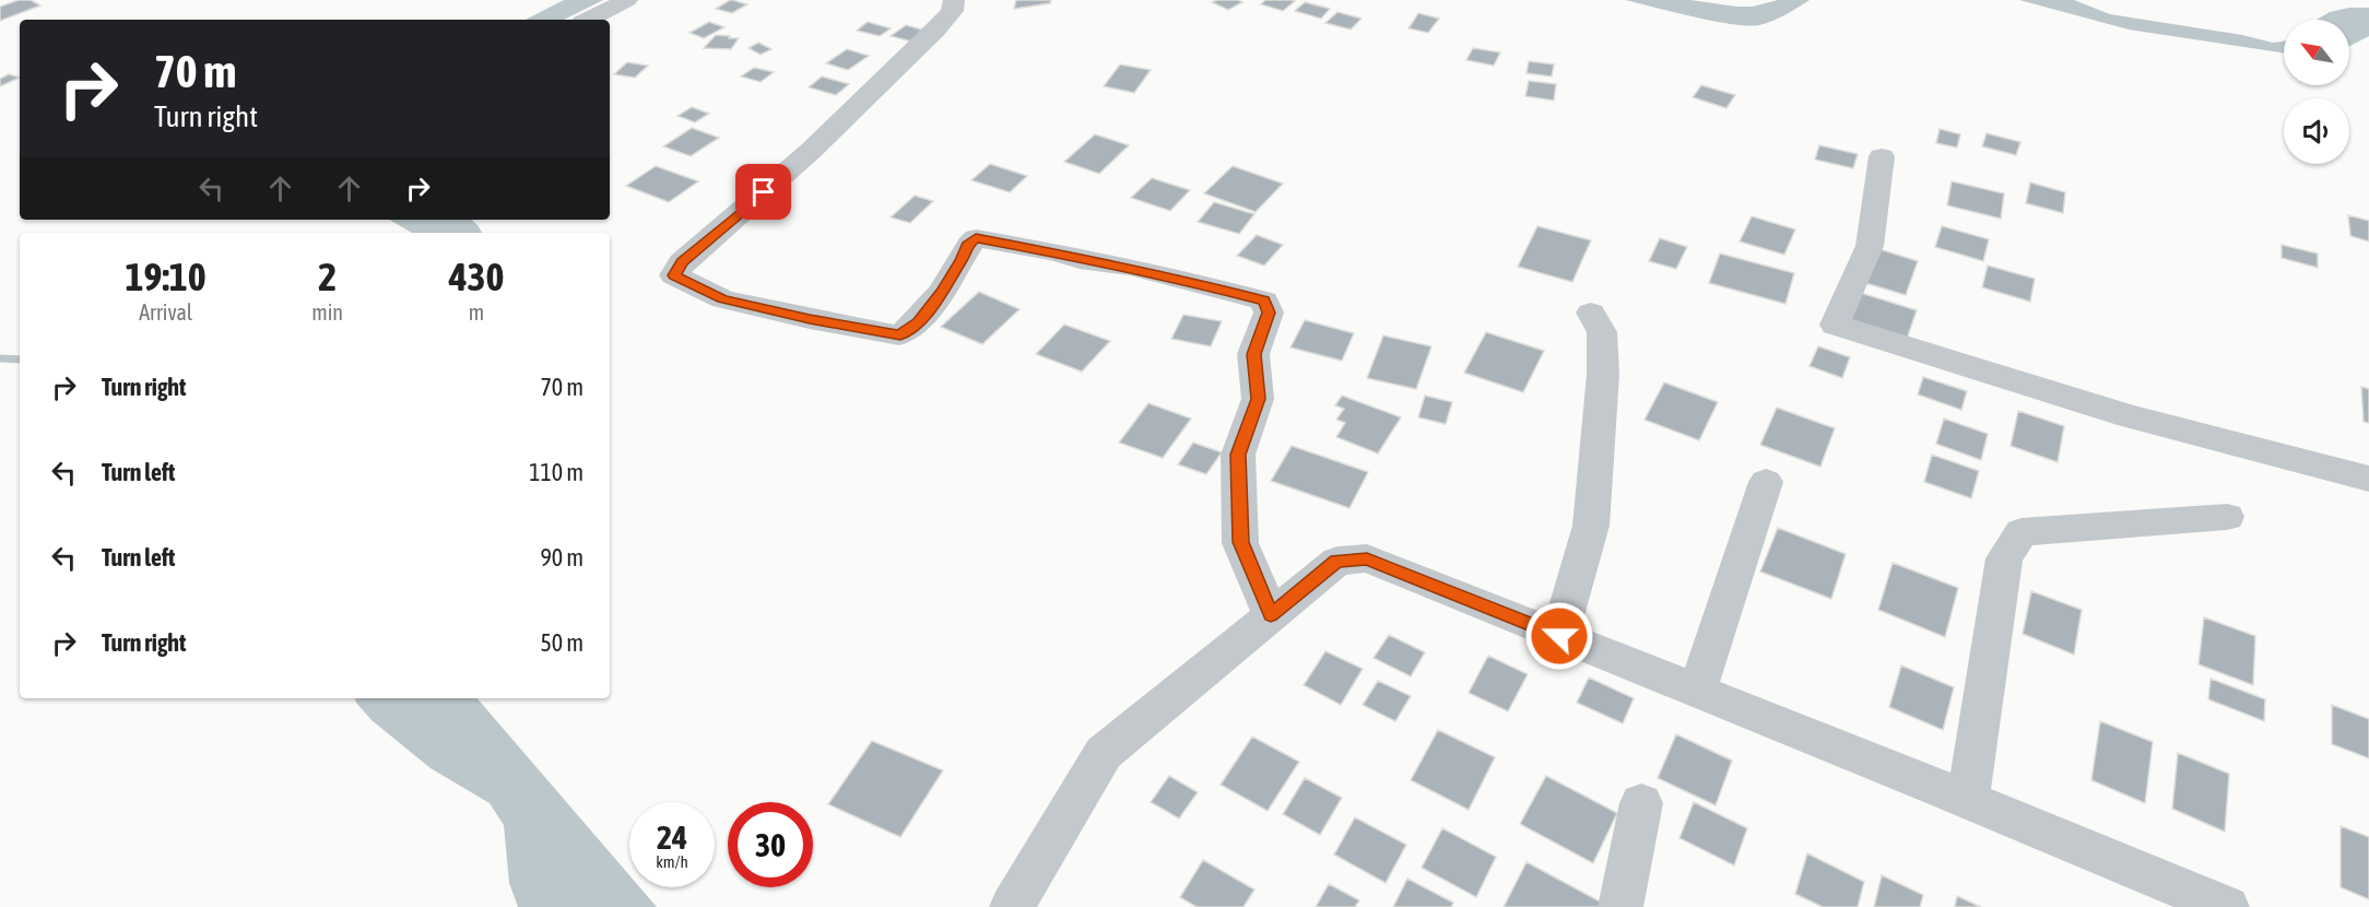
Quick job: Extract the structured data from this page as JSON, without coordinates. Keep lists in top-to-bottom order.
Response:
{
  "north": "top left",
  "page": {
    "turn": ["70 m", "Turn right"],
    "eta": [
      "19:10",
      "Arrival",
      "2",
      "min",
      "430",
      "m"
    ],
    "list": [
      {
        "name": "Turn right",
        "value": "70 m"
      },
      {
        "name": "Turn left",
        "value": "110 m"
      },
      {
        "name": "Turn left",
        "value": "90 m"
      },
      {
        "name": "Turn right",
        "value": "50 m"
      }
    ],
    "speed": "24 km/h",
    "limit": "30"
  }
}
